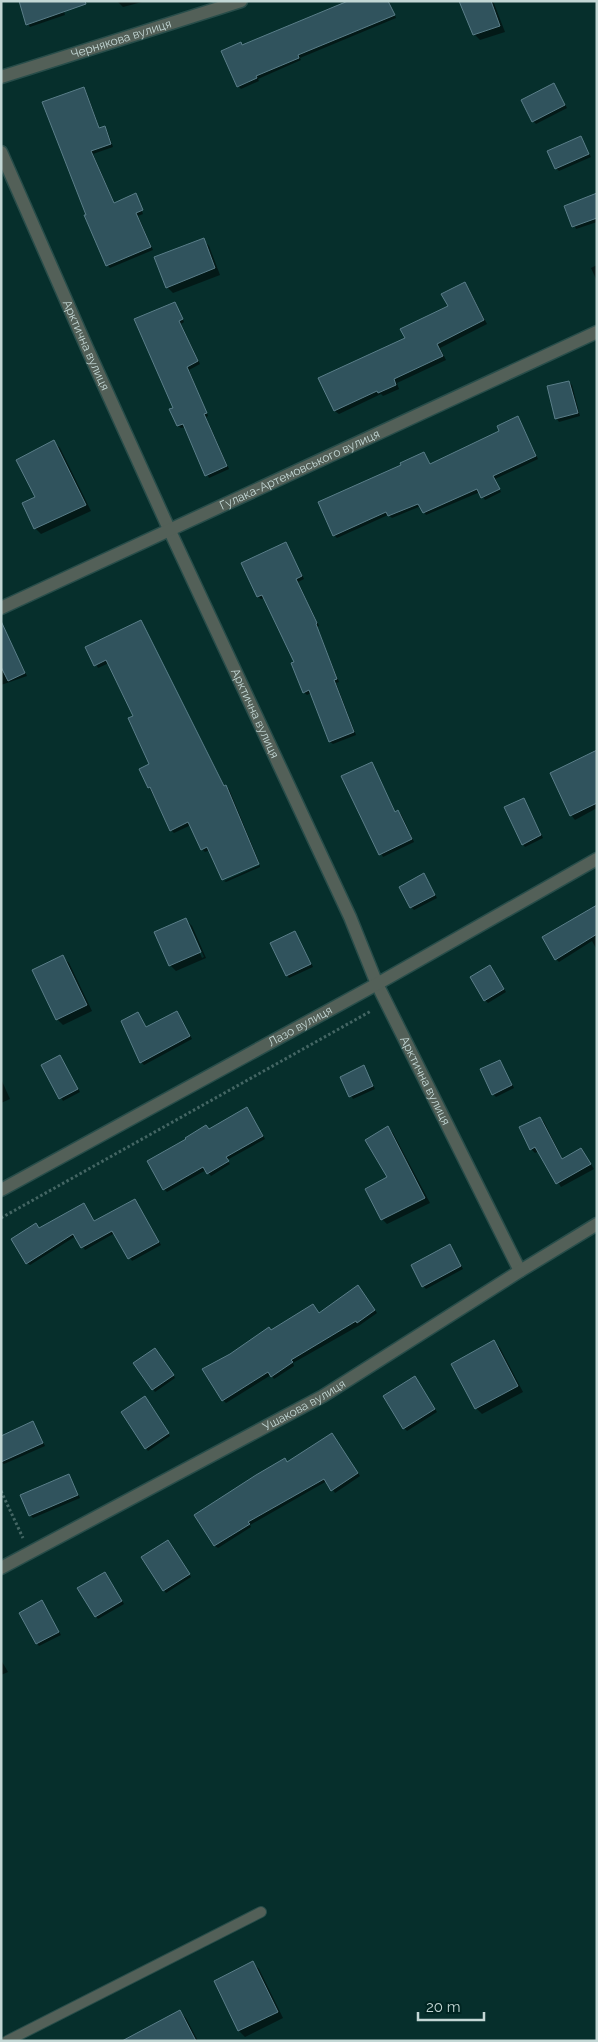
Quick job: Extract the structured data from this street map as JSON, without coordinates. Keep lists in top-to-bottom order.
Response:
{
  "streets": {
    "street": [
      "Чернякова вулиця",
      "Арктична вулиця",
      "Гулака-Артемовського вулиця",
      "Лазо вулиця",
      "Ушакова вулиця"
    ]
  },
  "crossings": [
    ["Арктична вулиця", "Гулака-Артемовського вулиця"],
    ["Арктична вулиця", "Лазо вулиця"],
    ["Арктична вулиця", "Ушакова вулиця"]
  ],
  "scale_bar": "20 m"
}
